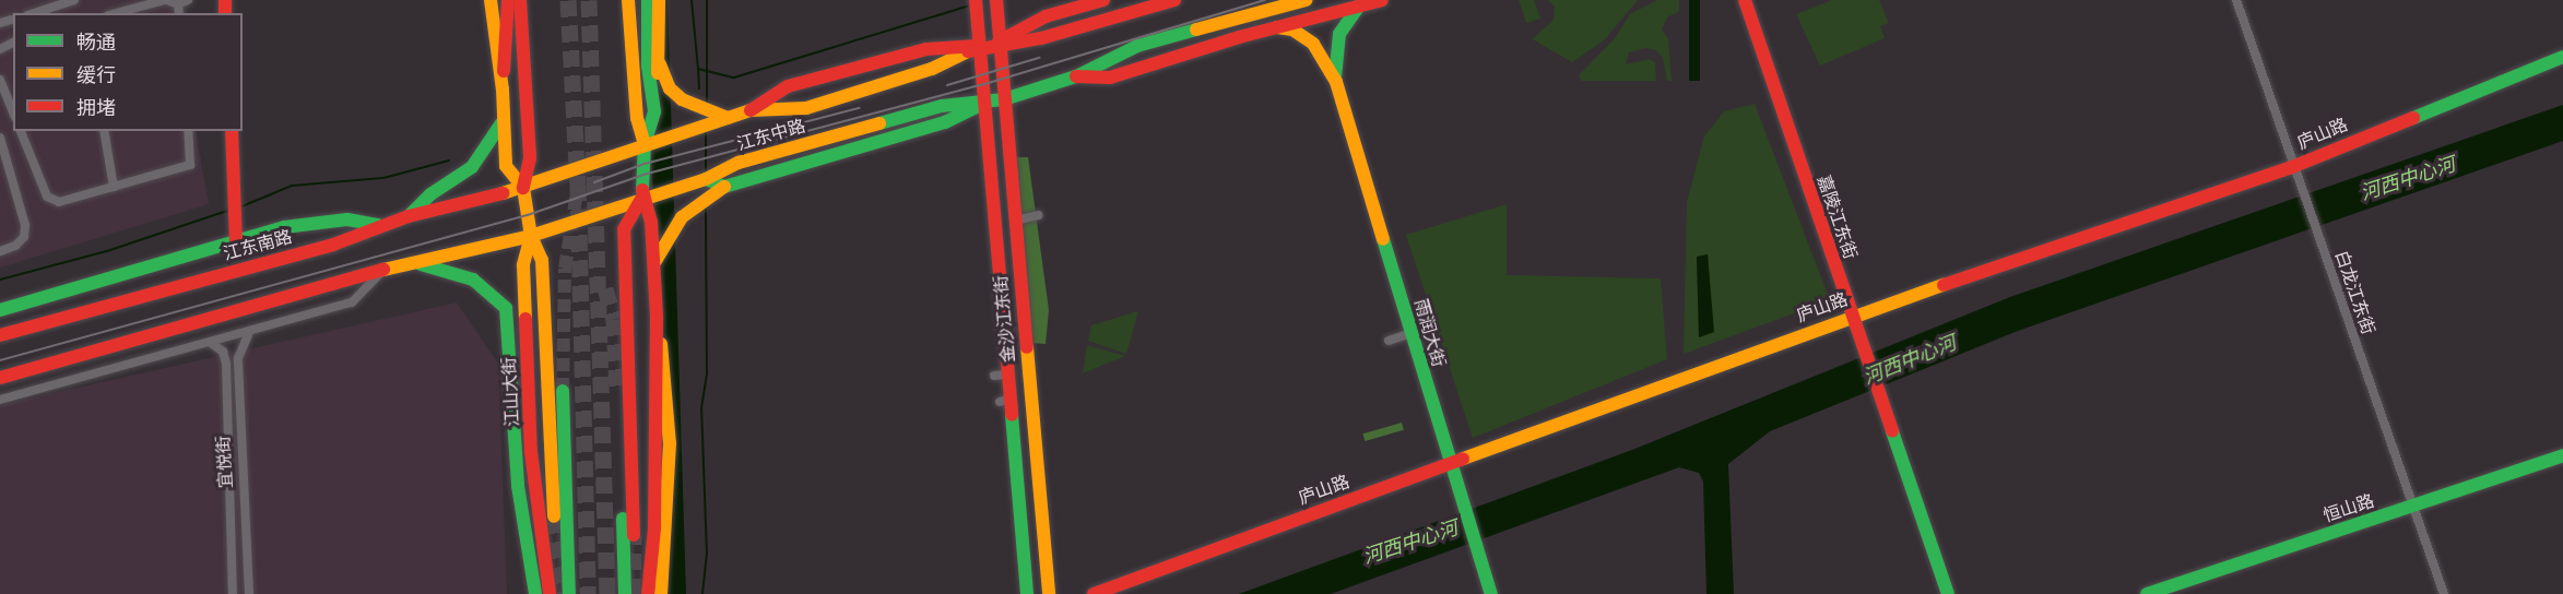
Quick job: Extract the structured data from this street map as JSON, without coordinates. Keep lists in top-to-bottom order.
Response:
{
  "streets": {
    "main road": [
      "庐山路",
      "江东中路",
      "嘉陵江东街",
      "江东南路",
      "金沙江东街",
      "雨润大街",
      "江山大街",
      "恒山路"
    ],
    "street": ["白龙江东街", "宜悦街"]
  },
  "crossings": [
    ["庐山路", "嘉陵江东街"],
    ["庐山路", "白龙江东街"],
    ["庐山路", "雨润大街"],
    ["江东中路", "江东南路"],
    ["江东中路", "金沙江东街"],
    ["江东中路", "江山大街"],
    ["江东南路", "江山大街"],
    ["白龙江东街", "恒山路"]
  ],
  "water": ["河西中心河"],
  "legend": ["畅通", "缓行", "拥堵"]
}
